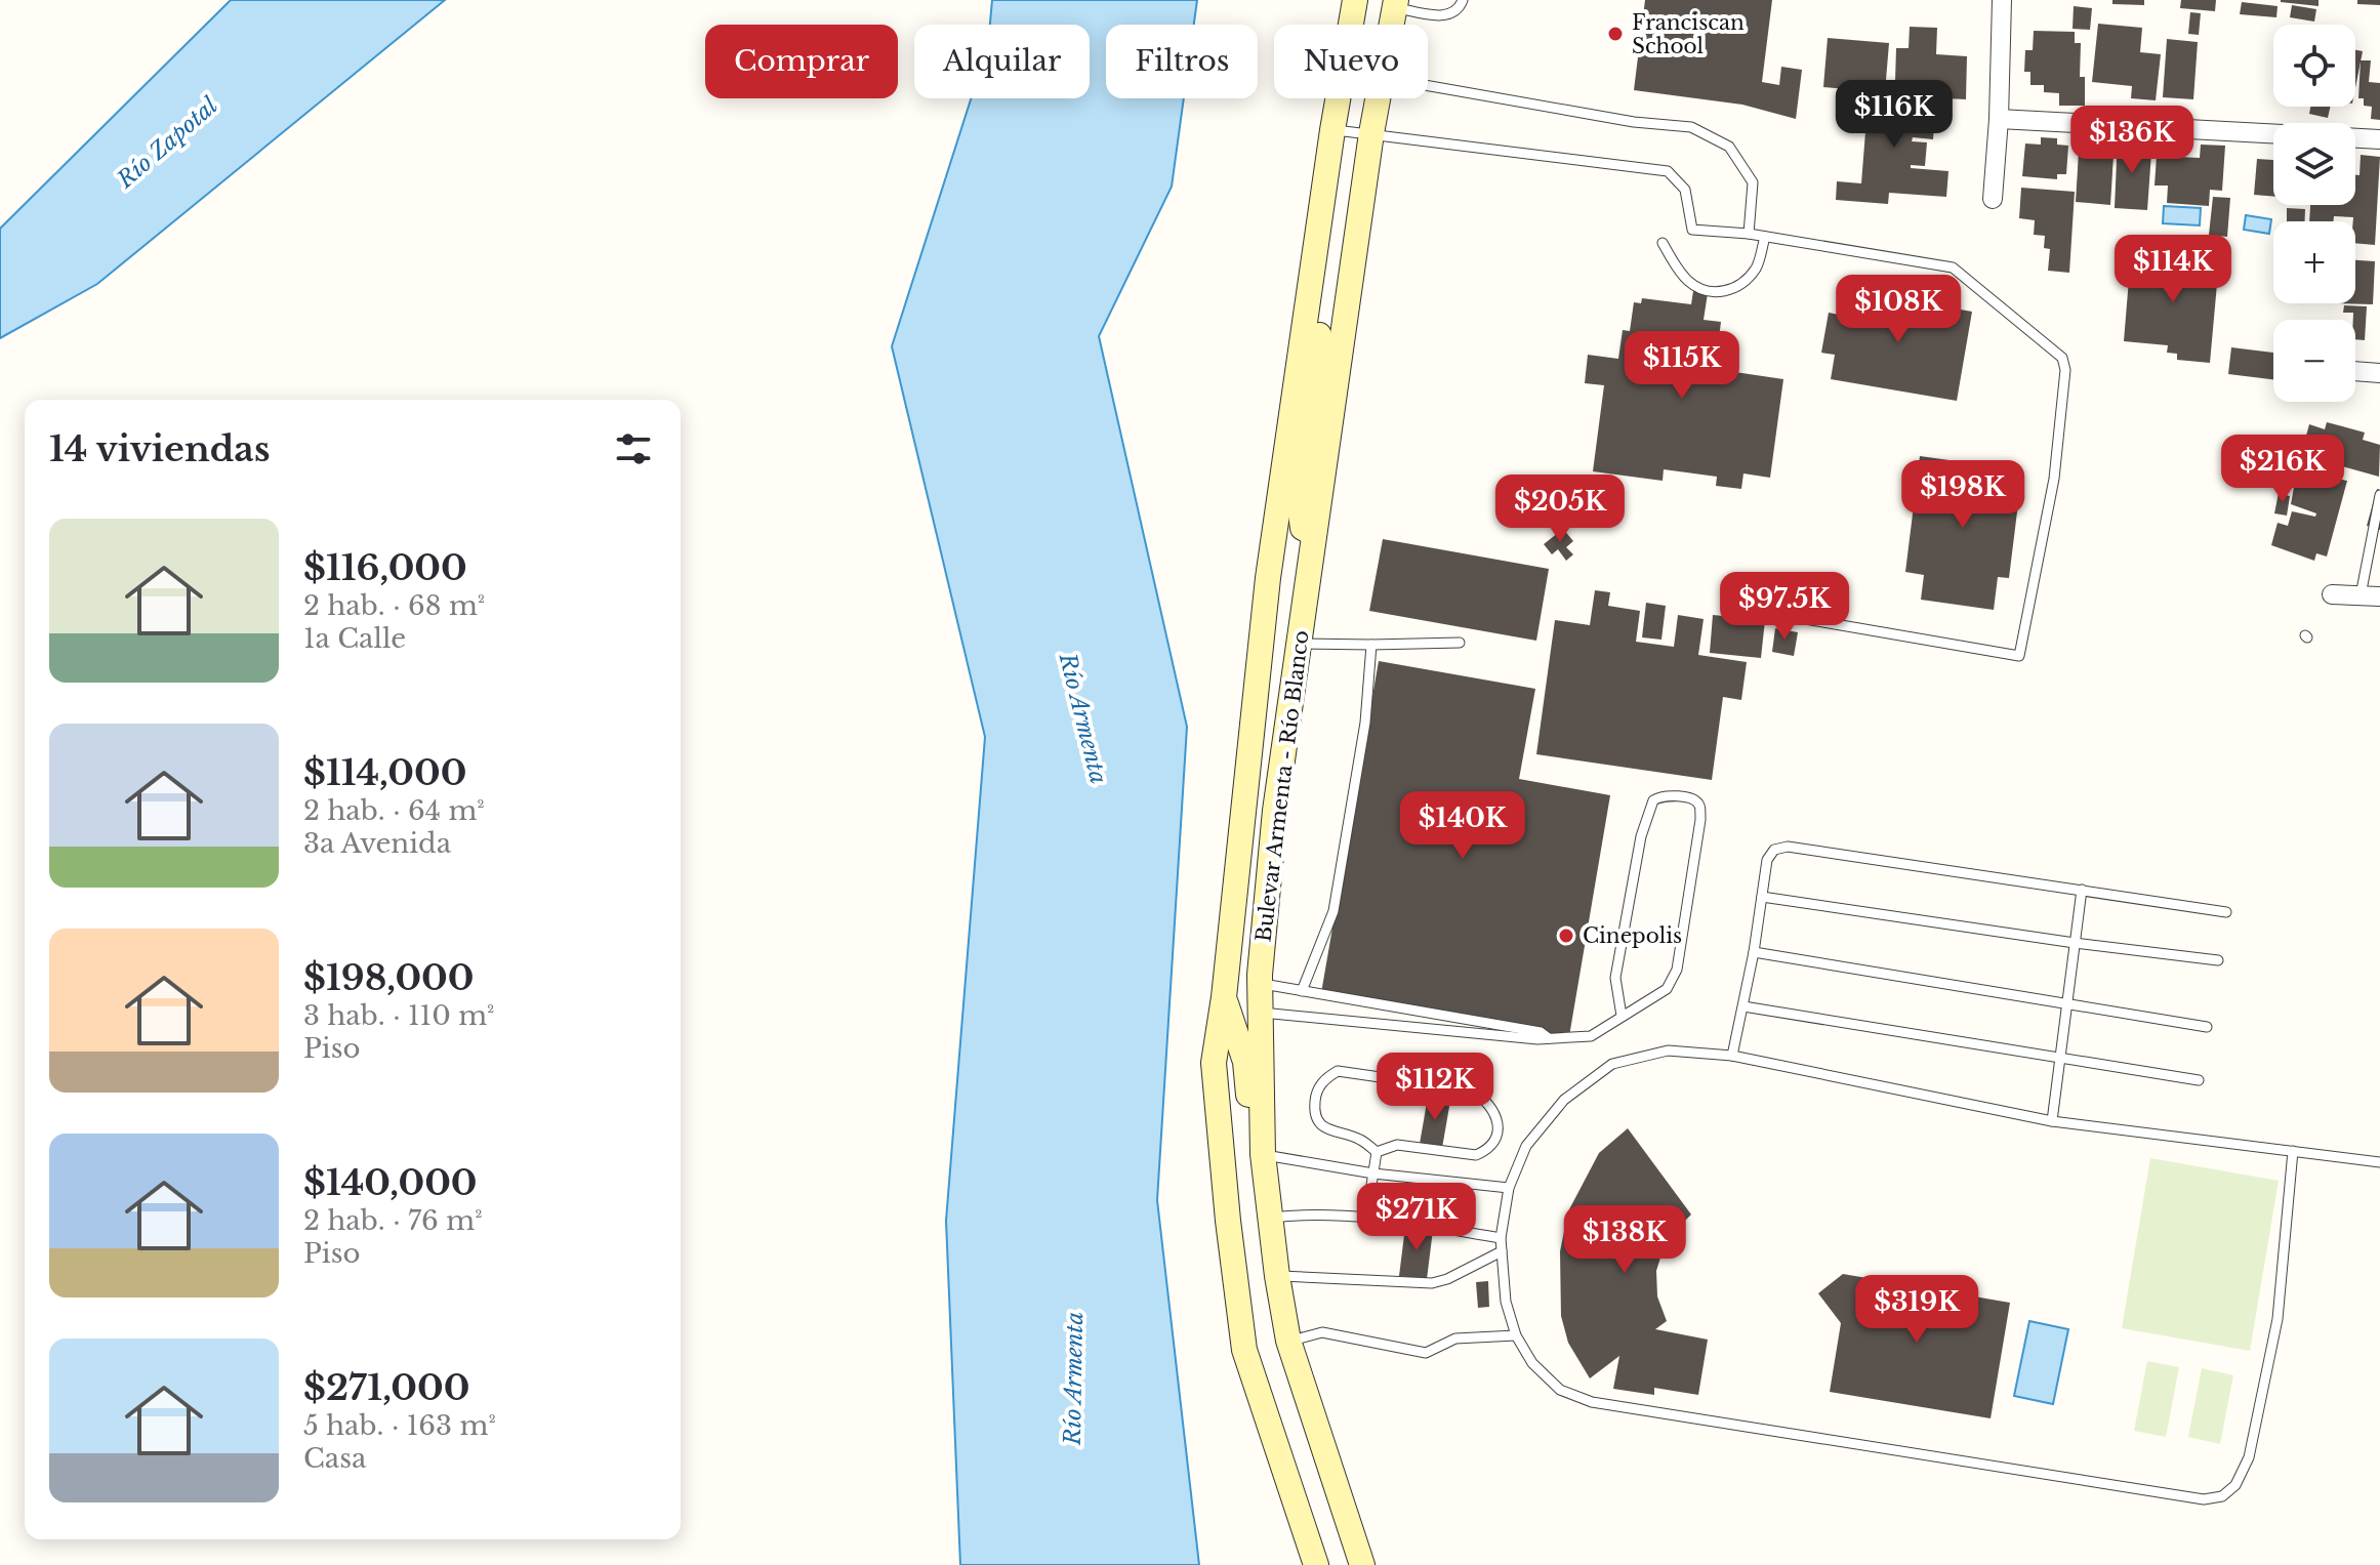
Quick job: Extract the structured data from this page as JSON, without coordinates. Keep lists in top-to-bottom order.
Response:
{
  "streets": {
    "main road": ["Bulevar Armenta - Río Blanco"]
  },
  "water": ["Río Zapotal", "Río Armenta"],
  "places": ["Franciscan School", "Cinepolis"],
  "page": {
    "map_buttons": ["+", "−"],
    "chip": [
      "Comprar",
      "Alquilar",
      "Filtros",
      "Nuevo"
    ],
    "price": [
      "$116K",
      "$136K",
      "$114K",
      "$108K",
      "$115K",
      "$216K",
      "$198K",
      "$205K",
      "$97.5K",
      "$140K",
      "$112K",
      "$271K",
      "$138K",
      "$319K"
    ],
    "heading": "14 viviendas",
    "list": [
      {
        "name": "$116,000",
        "note": "2 hab. · 68 m² · 1a Calle"
      },
      {
        "name": "$114,000",
        "note": "2 hab. · 64 m² · 3a Avenida"
      },
      {
        "name": "$198,000",
        "note": "3 hab. · 110 m² · Piso"
      },
      {
        "name": "$140,000",
        "note": "2 hab. · 76 m² · Piso"
      },
      {
        "name": "$271,000",
        "note": "5 hab. · 163 m² · Casa"
      }
    ]
  }
}
